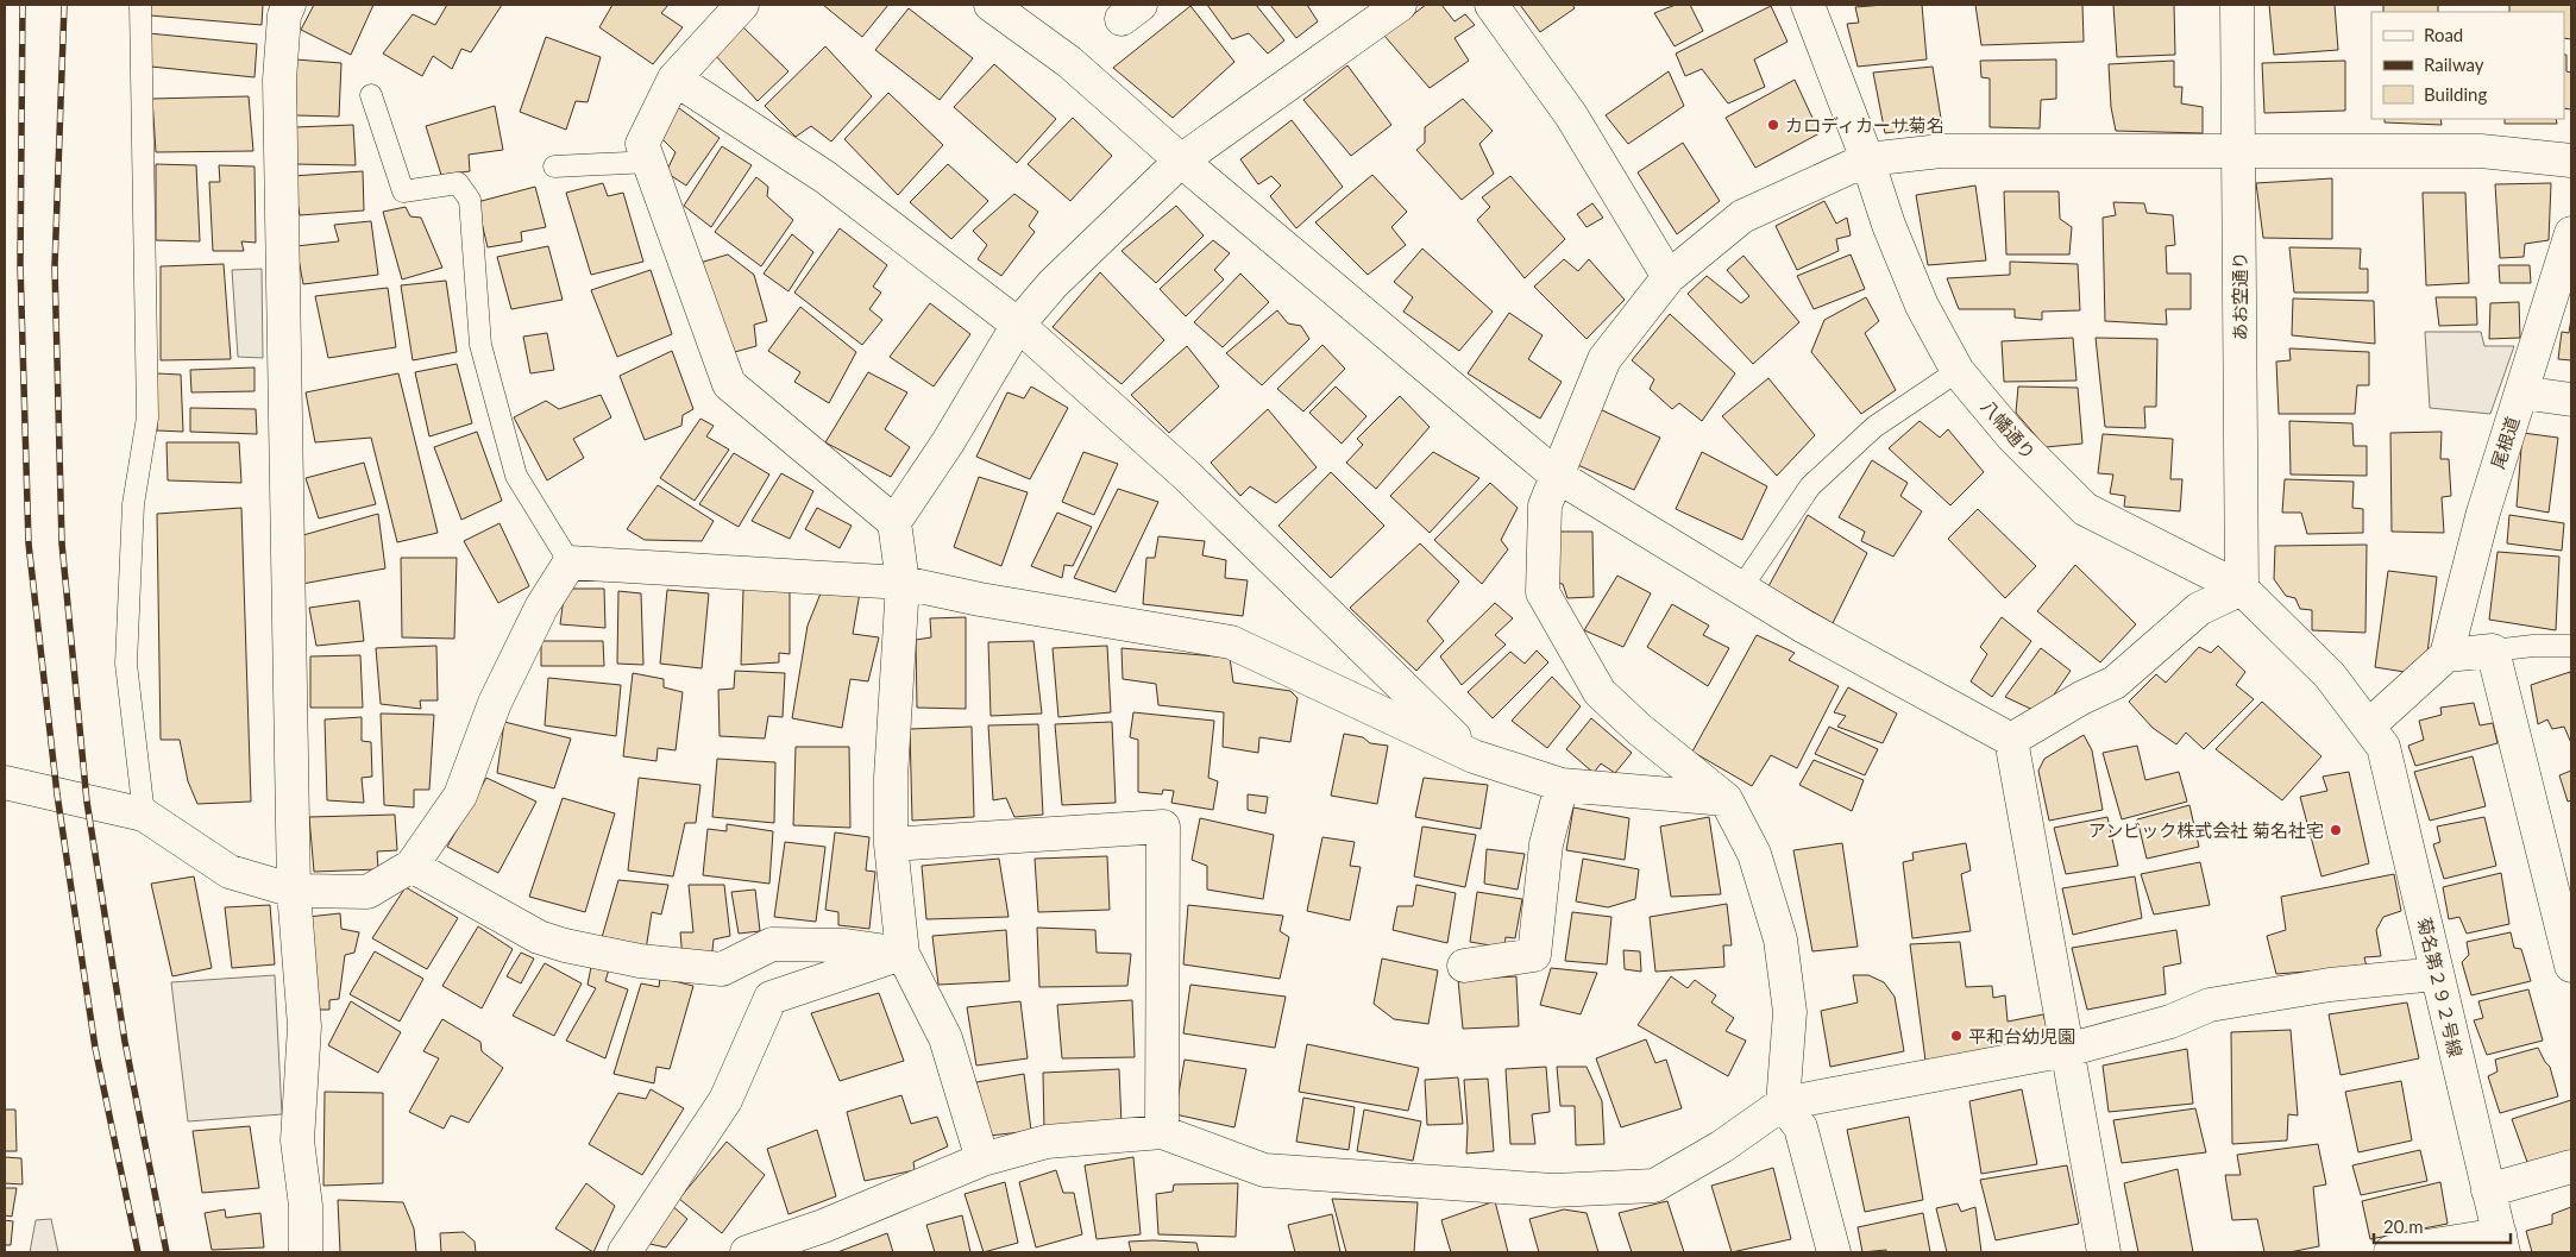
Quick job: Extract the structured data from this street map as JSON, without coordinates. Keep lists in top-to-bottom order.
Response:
{
  "streets": {
    "street": [
      "あお空通り",
      "八幡通り",
      "尾根道",
      "菊名第２９２号線"
    ]
  },
  "crossings": [
    ["あお空通り", "八幡通り"],
    ["八幡通り", "菊名第２９２号線"]
  ],
  "places": ["カロディカーサ菊名", "アンビック株式会社 菊名社宅", "平和台幼児園"],
  "legend": ["Road", "Railway", "Building"],
  "scale_bar": "20 m"
}
